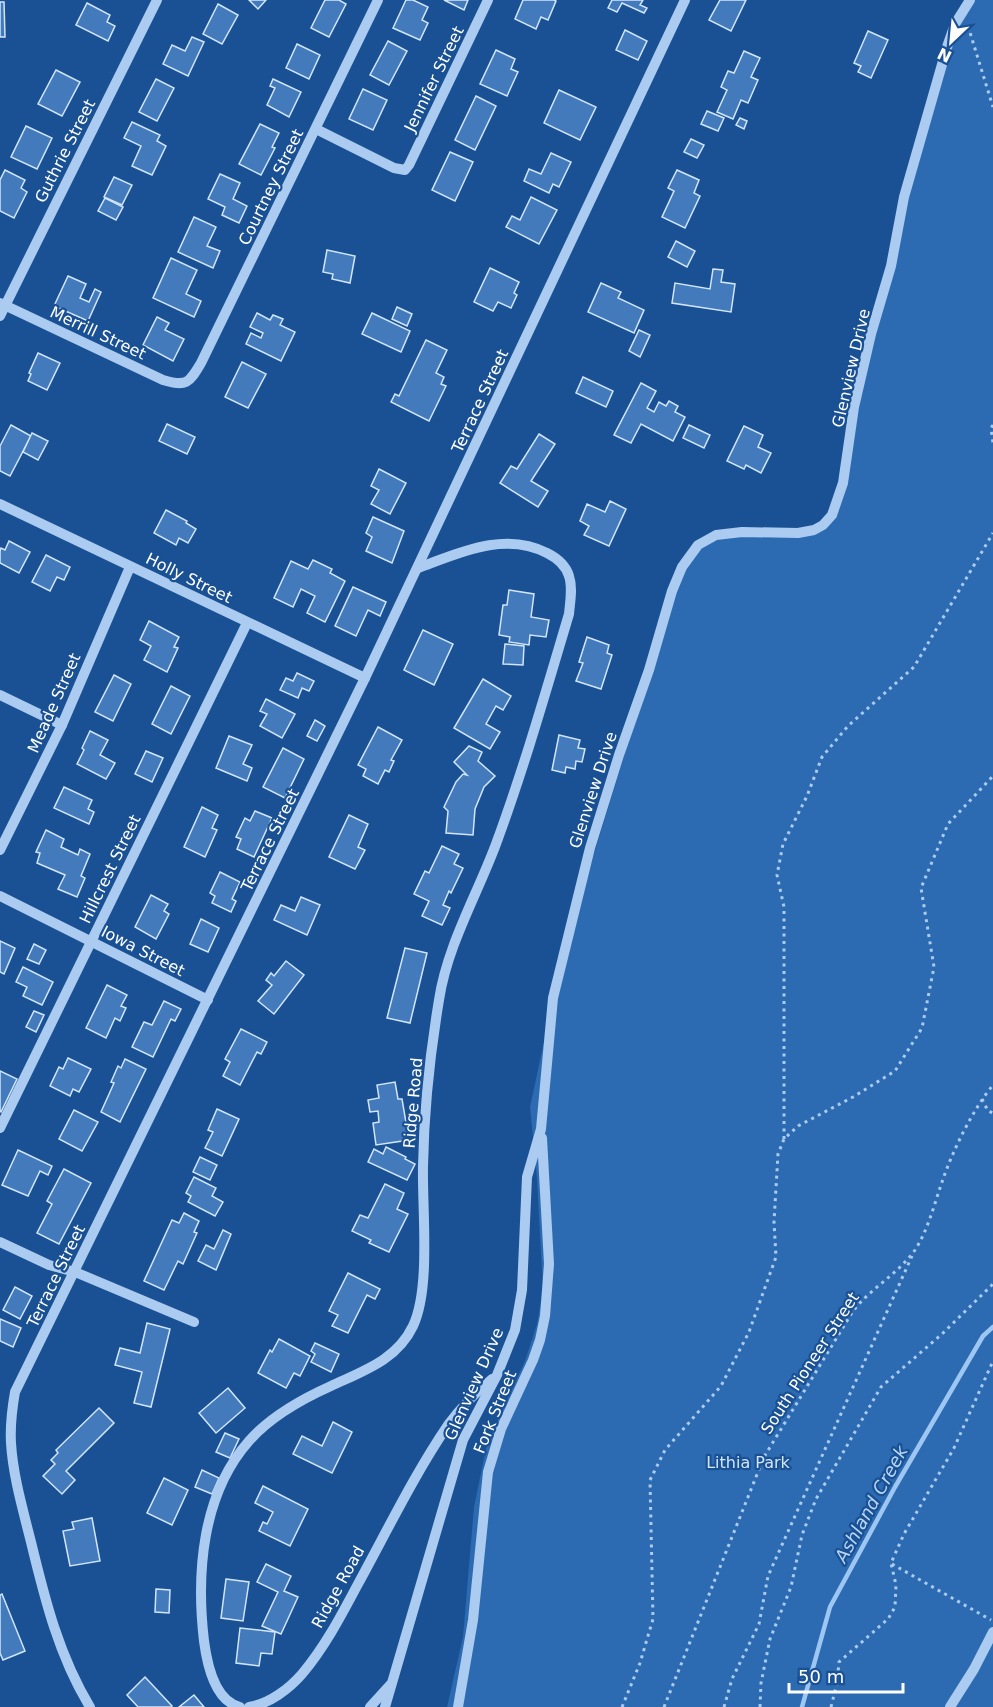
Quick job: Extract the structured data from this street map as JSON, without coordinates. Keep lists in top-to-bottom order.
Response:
{
  "streets": {
    "street": [
      "Jennifer Street",
      "Guthrie Street",
      "Courtney Street",
      "Merrill Street",
      "Glenview Drive",
      "Terrace Street",
      "Holly Street",
      "Meade Street",
      "Hillcrest Street",
      "Iowa Street",
      "Ridge Road",
      "Fork Street"
    ],
    "path": ["South Pioneer Street"]
  },
  "crossings": [
    ["Jennifer Street", "Courtney Street"],
    ["Guthrie Street", "Merrill Street"],
    ["Courtney Street", "Merrill Street"],
    ["Glenview Drive", "Ridge Road"],
    ["Glenview Drive", "Fork Street"],
    ["Terrace Street", "Holly Street"],
    ["Terrace Street", "Iowa Street"],
    ["Terrace Street", "Ridge Road"],
    ["Holly Street", "Meade Street"],
    ["Holly Street", "Hillcrest Street"],
    ["Hillcrest Street", "Iowa Street"]
  ],
  "water": ["Ashland Creek"],
  "parks": ["Lithia Park"],
  "scale_bar": "50 m",
  "north": "bottom left"
}
